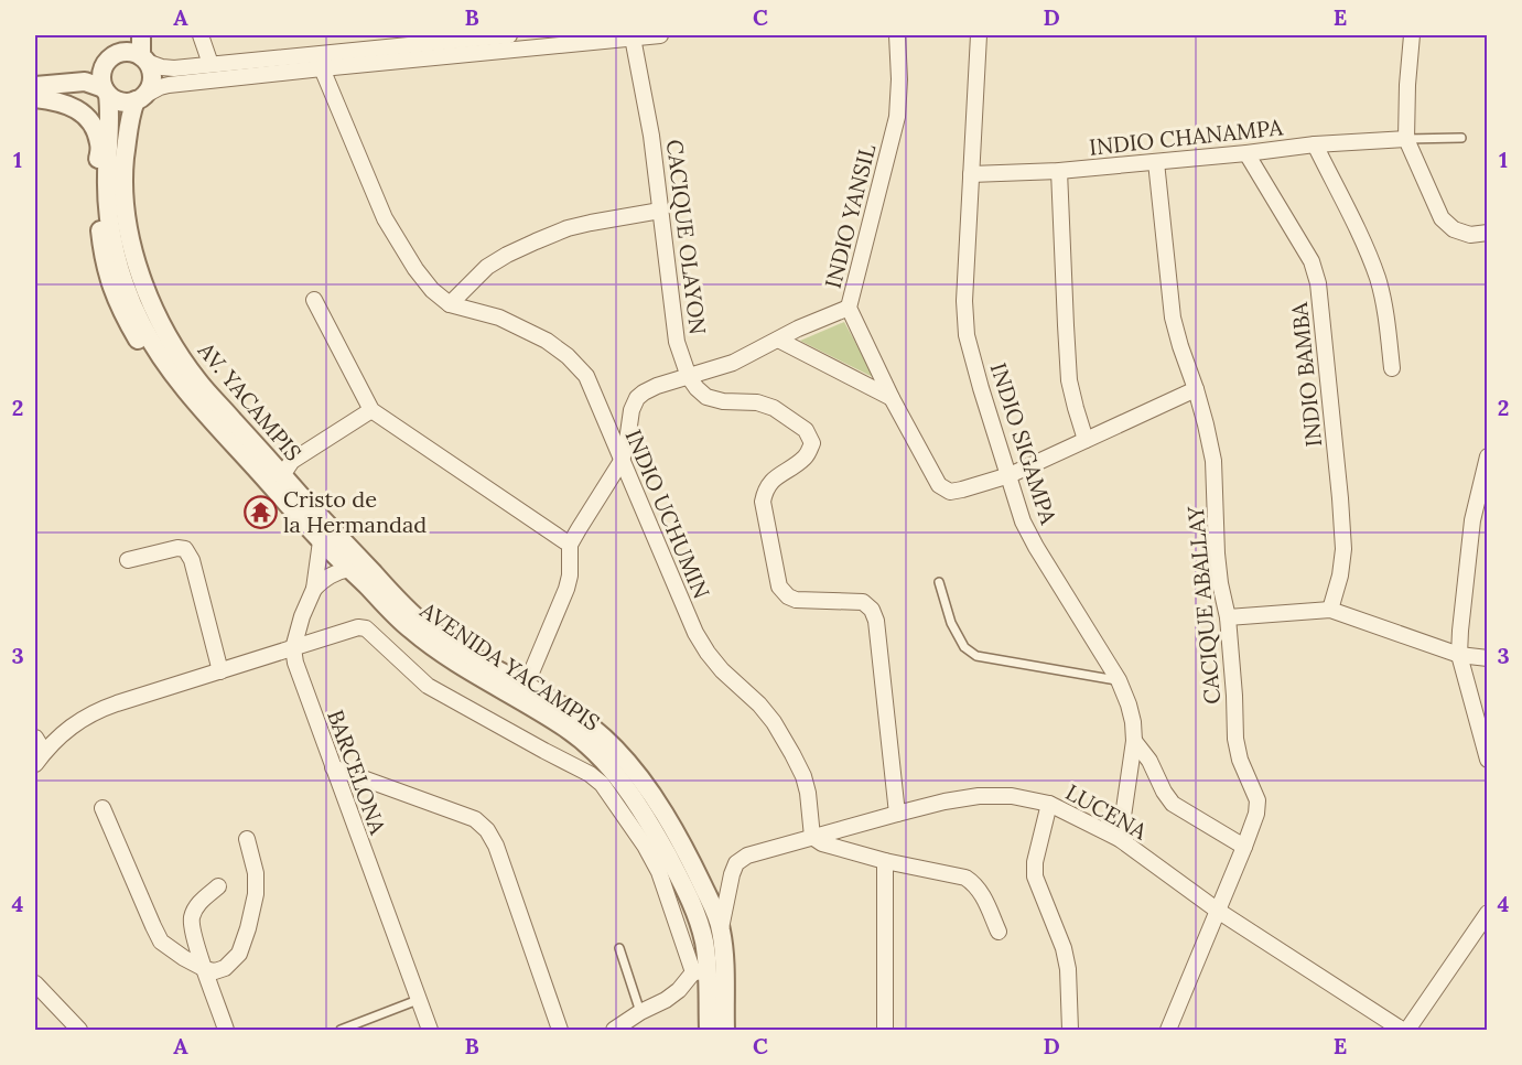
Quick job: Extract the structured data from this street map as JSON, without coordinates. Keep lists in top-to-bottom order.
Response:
{
  "streets": {
    "street": [
      "INDIO CHANAMPA",
      "INDIO YANSIL",
      "CACIQUE OLAYON",
      "INDIO BAMBA",
      "AV. YACAMPIS",
      "INDIO SIGAMPA",
      "INDIO UCHUMIN",
      "CACIQUE ABALLAY",
      "AVENIDA YACAMPIS",
      "BARCELONA",
      "LUCENA"
    ]
  },
  "crossings": [
    ["INDIO CHANAMPA", "INDIO BAMBA"],
    ["INDIO CHANAMPA", "INDIO SIGAMPA"],
    ["INDIO CHANAMPA", "CACIQUE ABALLAY"],
    ["INDIO YANSIL", "INDIO SIGAMPA"],
    ["INDIO YANSIL", "CACIQUE ABALLAY"],
    ["CACIQUE OLAYON", "LUCENA"],
    ["AV. YACAMPIS", "AVENIDA YACAMPIS"],
    ["AV. YACAMPIS", "LUCENA"],
    ["INDIO SIGAMPA", "LUCENA"],
    ["INDIO UCHUMIN", "LUCENA"],
    ["CACIQUE ABALLAY", "LUCENA"]
  ],
  "places": {
    "temple": ["Cristo de la Hermandad"]
  },
  "grid": {
    "columns": [
      "A",
      "B",
      "C",
      "D",
      "E"
    ],
    "rows": [
      "1",
      "2",
      "3",
      "4"
    ]
  }
}
